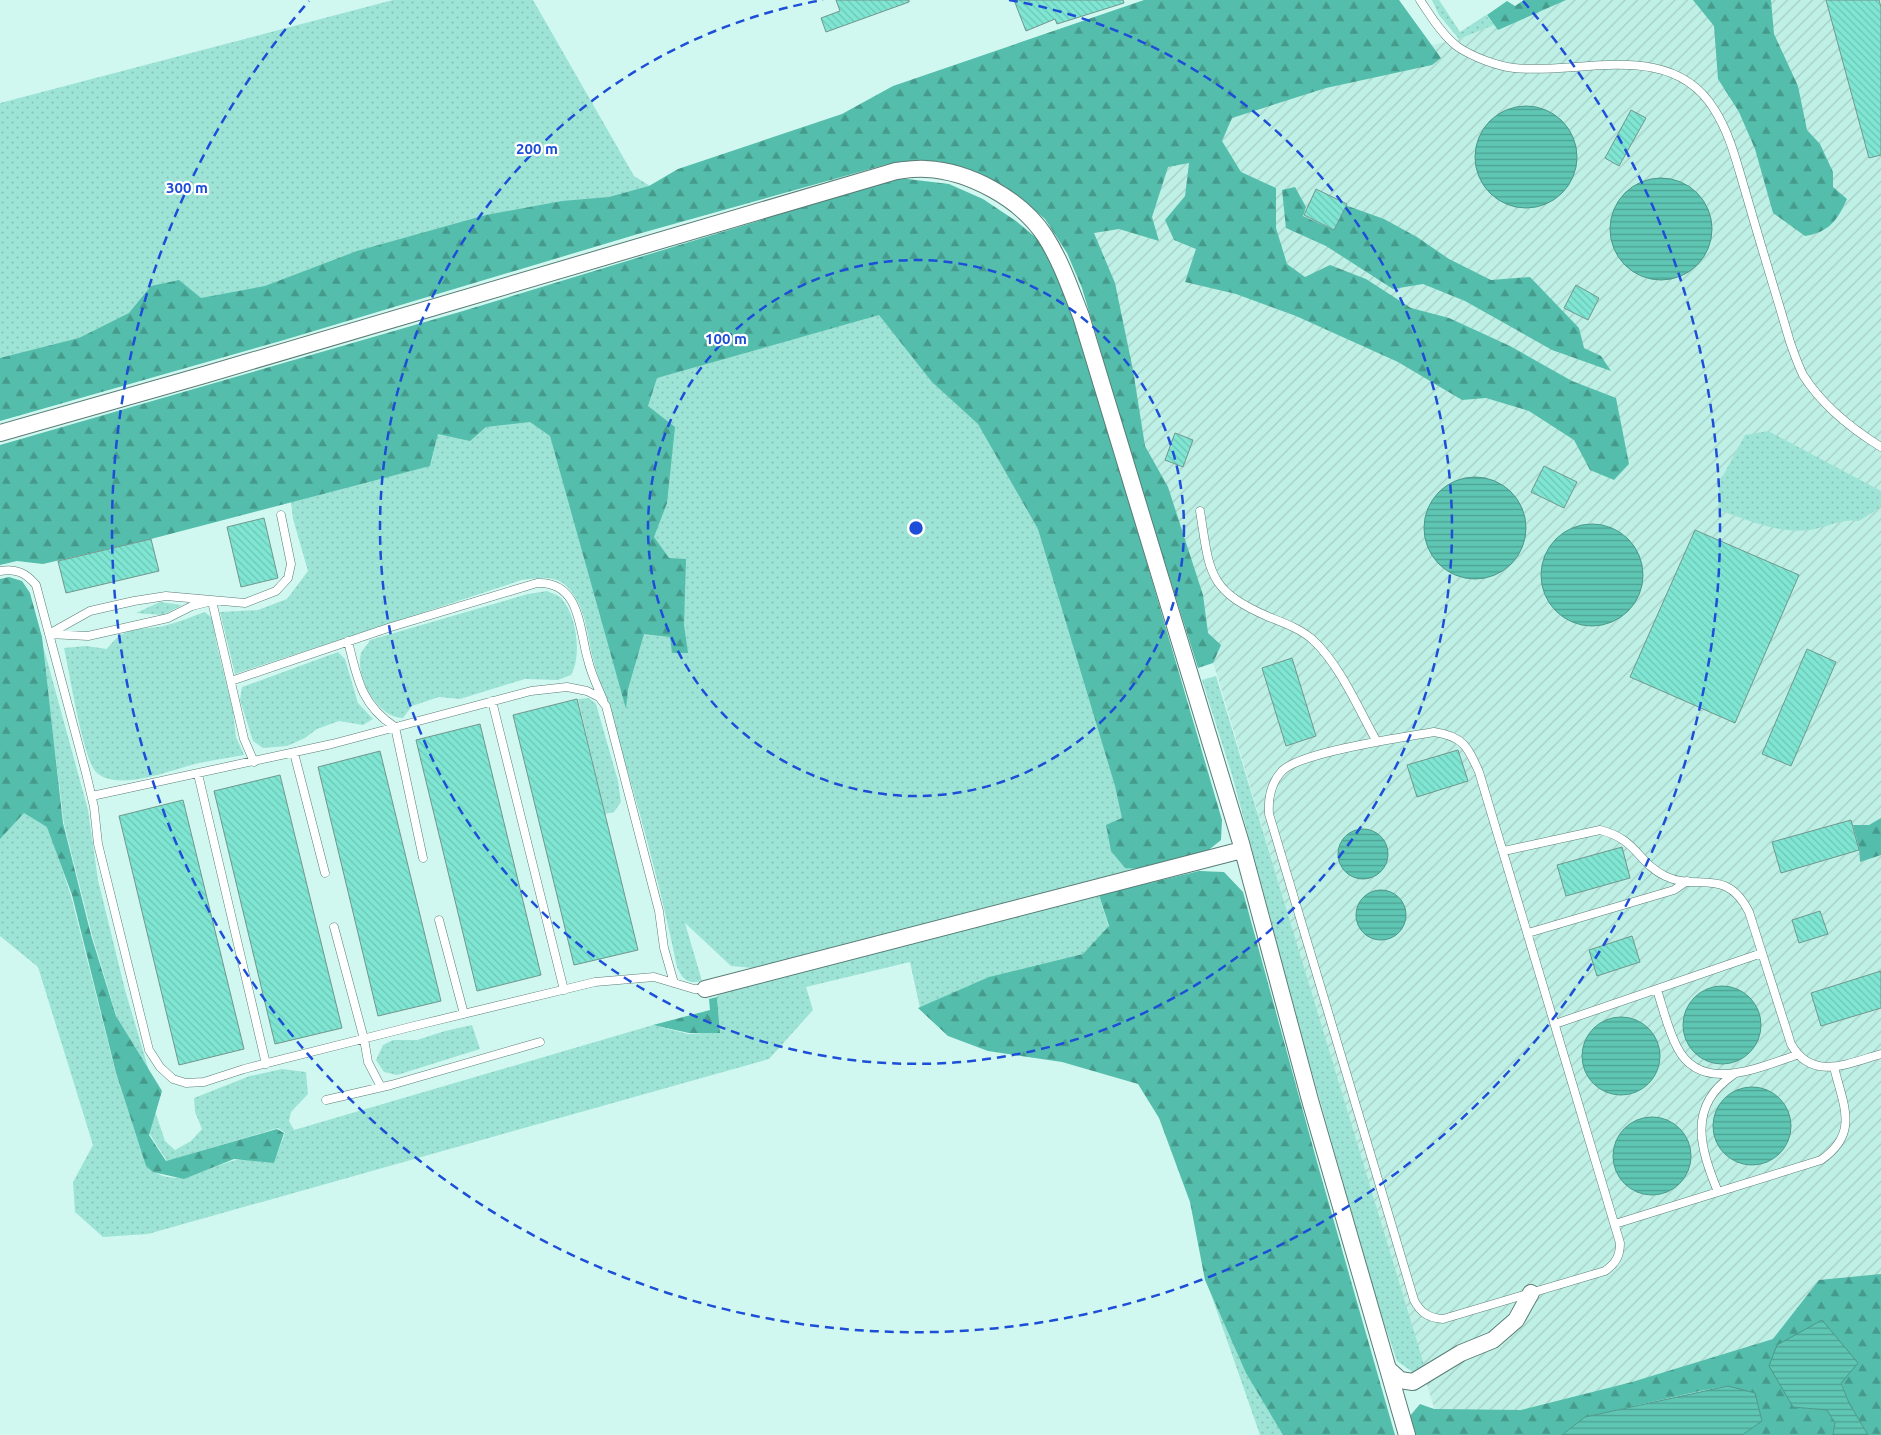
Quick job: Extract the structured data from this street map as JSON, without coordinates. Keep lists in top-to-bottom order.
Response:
{
  "rings": ["200 m", "300 m", "100 m"]
}
